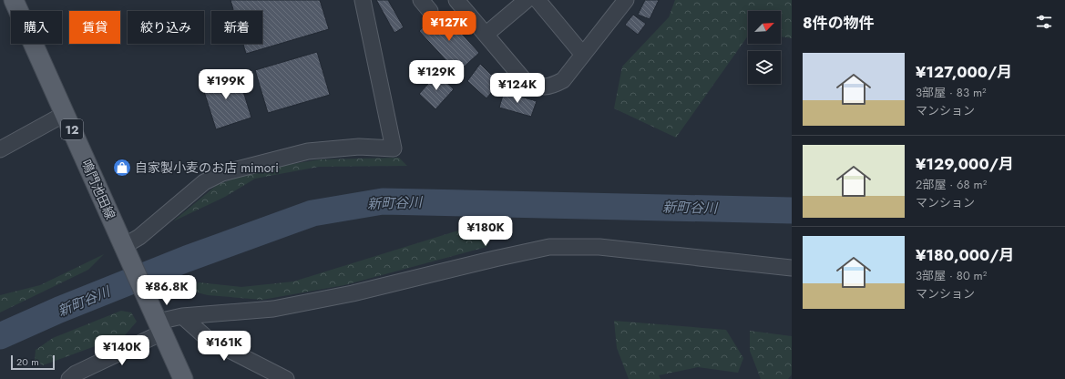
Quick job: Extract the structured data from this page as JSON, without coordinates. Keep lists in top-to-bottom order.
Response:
{
  "streets": {
    "main road": ["12", "鳴門池田線"]
  },
  "water": ["新町谷川"],
  "places": {
    "shop": ["自家製小麦のお店 mimori"]
  },
  "scale_bar": "20 m",
  "north": "top right",
  "page": {
    "heading": "8件の物件",
    "price": [
      "¥127K",
      "¥129K",
      "¥199K",
      "¥124K",
      "¥180K",
      "¥86.8K",
      "¥161K",
      "¥140K"
    ],
    "chip": [
      "購入",
      "賃貸",
      "絞り込み",
      "新着"
    ],
    "list": [
      {
        "name": "¥127,000/月",
        "note": "3部屋 · 83 m² · マンション"
      },
      {
        "name": "¥129,000/月",
        "note": "2部屋 · 68 m² · マンション"
      },
      {
        "name": "¥180,000/月",
        "note": "3部屋 · 80 m² · マンション"
      }
    ],
    "scale": "20 m"
  }
}
